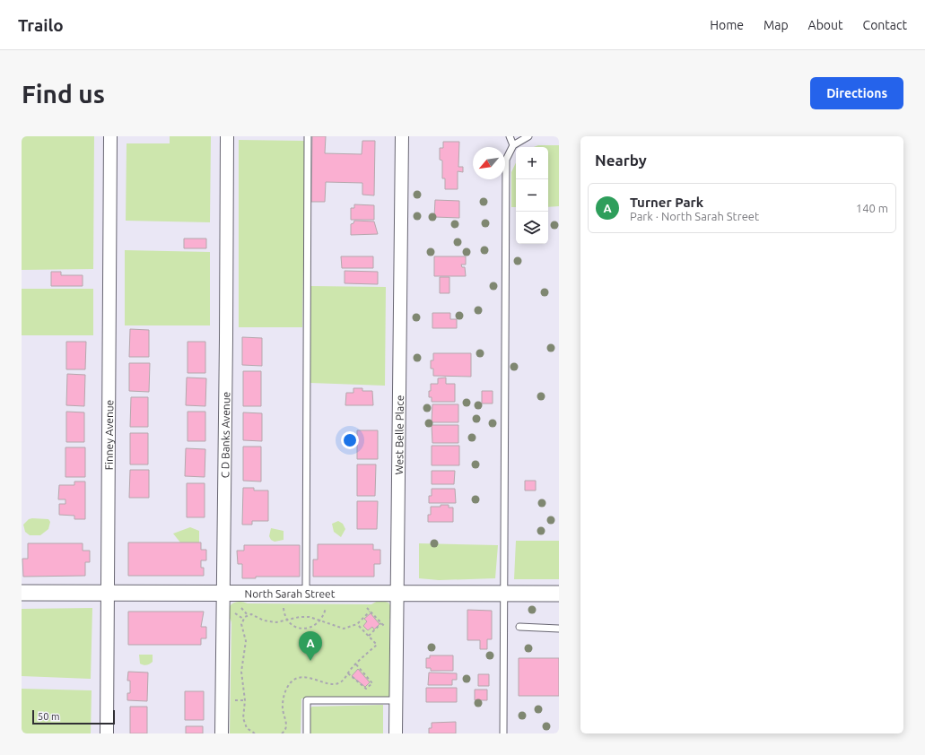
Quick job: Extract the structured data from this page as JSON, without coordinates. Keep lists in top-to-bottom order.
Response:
{
  "streets": {
    "street": [
      "Finney Avenue",
      "C D Banks Avenue",
      "West Belle Place",
      "North Sarah Street"
    ]
  },
  "crossings": [
    ["Finney Avenue", "North Sarah Street"],
    ["C D Banks Avenue", "North Sarah Street"],
    ["West Belle Place", "North Sarah Street"]
  ],
  "scale_bar": "50 m",
  "north": "bottom left",
  "page": {
    "header": "Trailo",
    "nav": [
      "Home",
      "Map",
      "About",
      "Contact"
    ],
    "buttons": "Directions",
    "title": "Find us",
    "heading": "Nearby",
    "map_buttons": ["+", "−"],
    "list": [
      {
        "mark": "A",
        "name": "Turner Park",
        "note": "Park · North Sarah Street",
        "value": "140 m"
      }
    ],
    "pins": "A",
    "scale": "50 m"
  }
}
